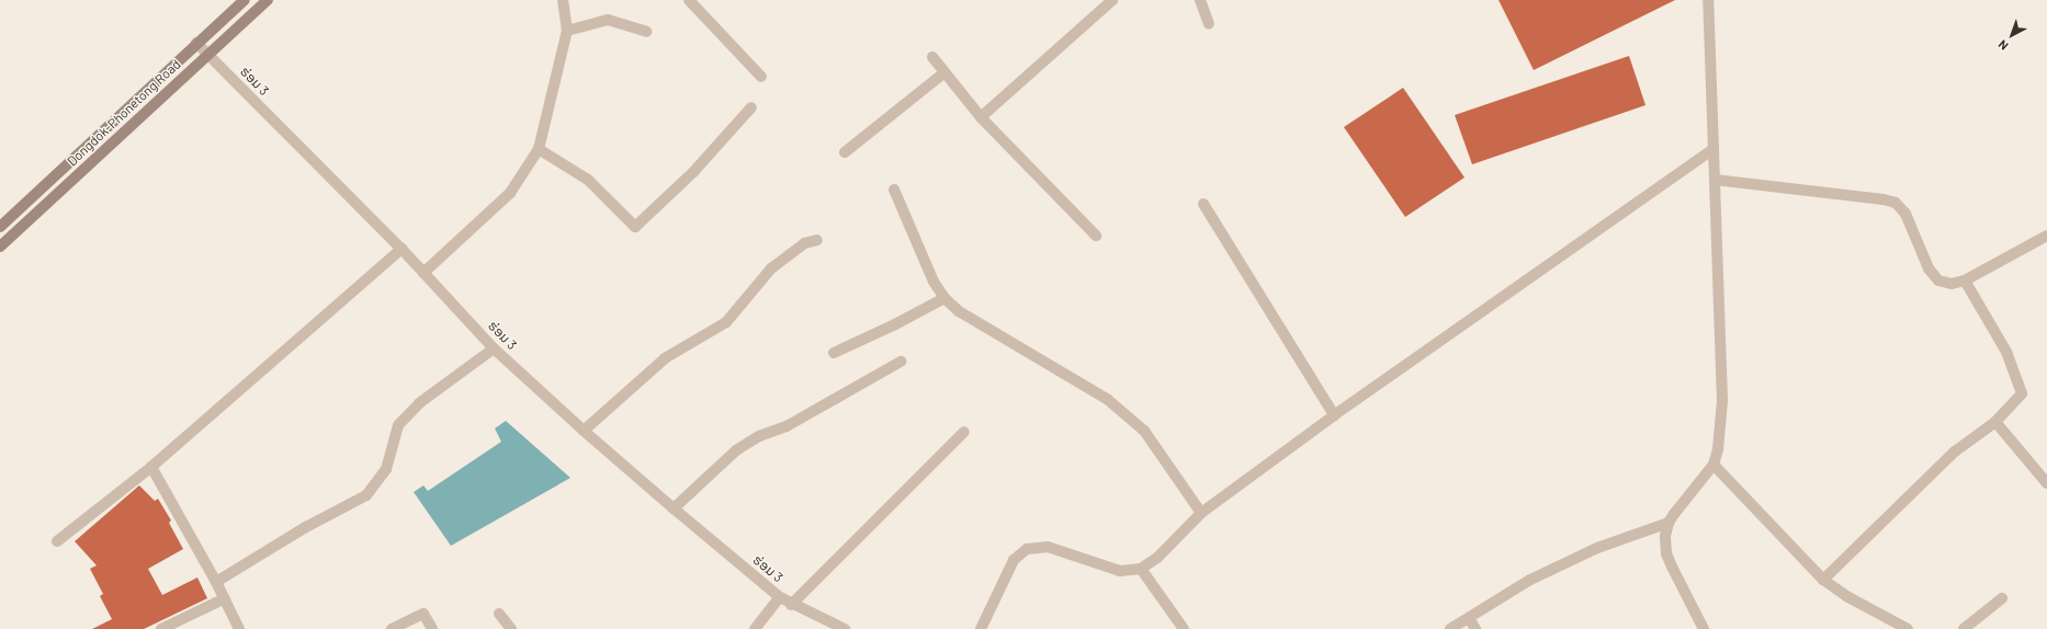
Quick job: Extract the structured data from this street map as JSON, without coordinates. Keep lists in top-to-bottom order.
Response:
{
  "streets": {
    "main road": ["Dongdok-Phonetong Road"],
    "street": ["ຮ່ອມ 3"]
  },
  "crossings": [
    ["ຮ່ອມ 3", "Dongdok-Phonetong Road"]
  ],
  "north": "bottom left"
}
